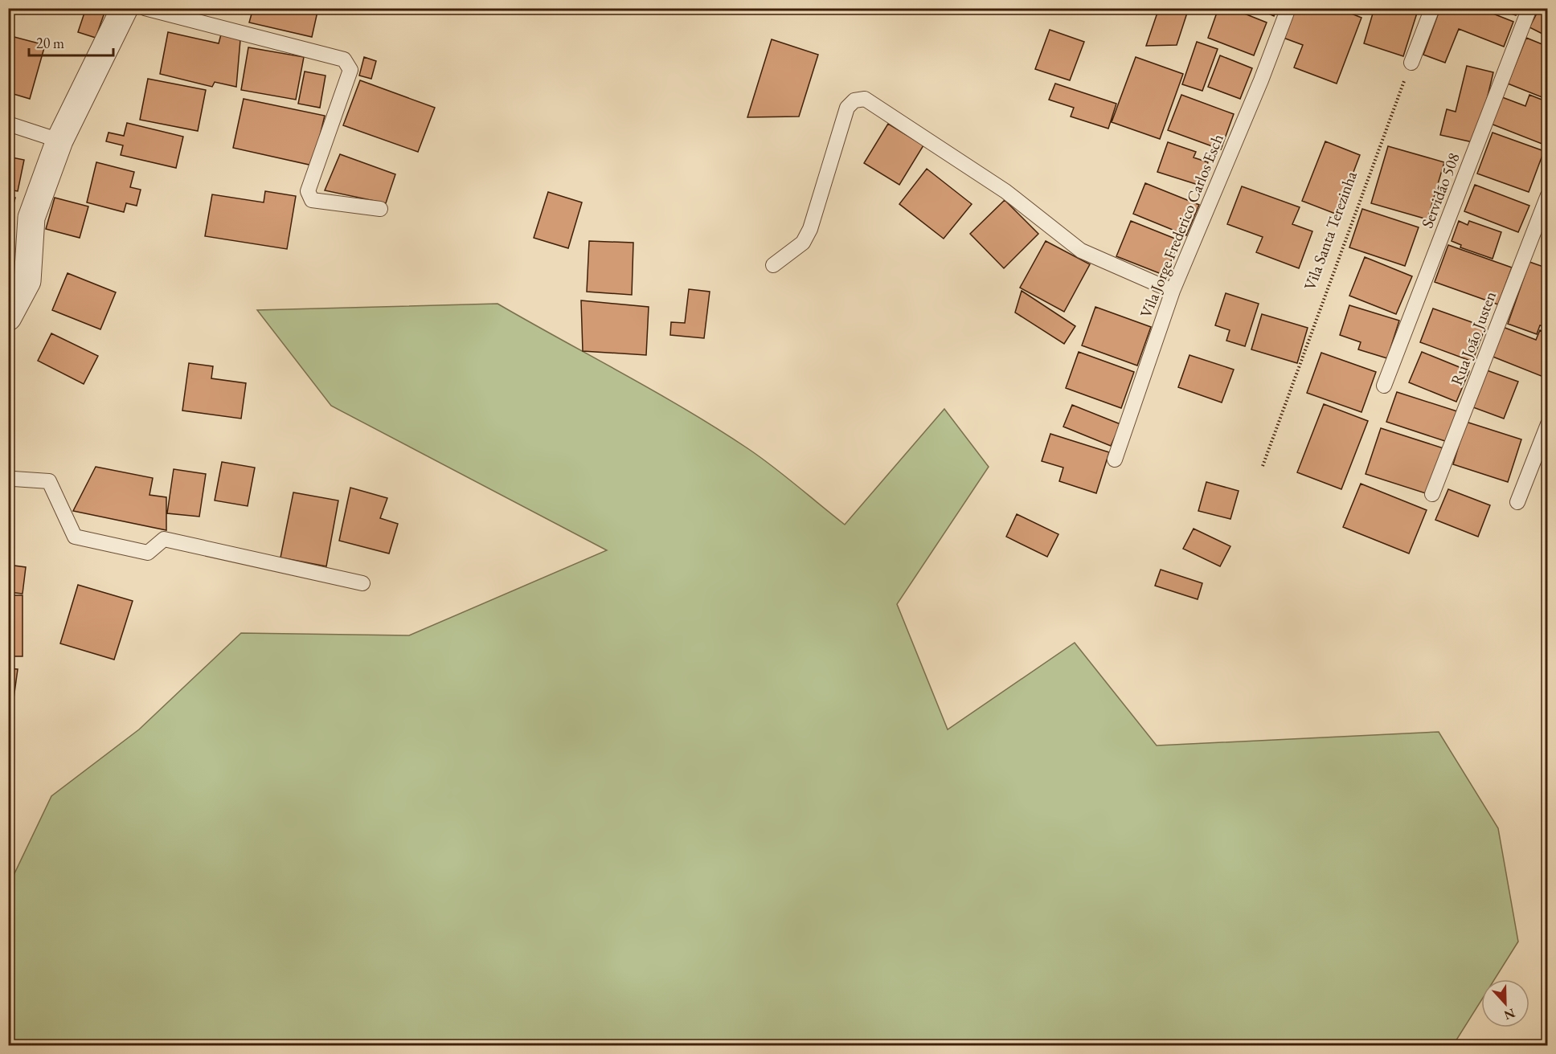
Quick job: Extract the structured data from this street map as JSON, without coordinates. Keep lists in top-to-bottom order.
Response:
{
  "streets": {
    "lane": ["Servidão 508", "Vila Jorge Frederico Carlos Esch", "Rua João Justen"],
    "path": ["Vila Santa Terezinha"]
  },
  "scale_bar": "20 m",
  "north": "bottom"
}
